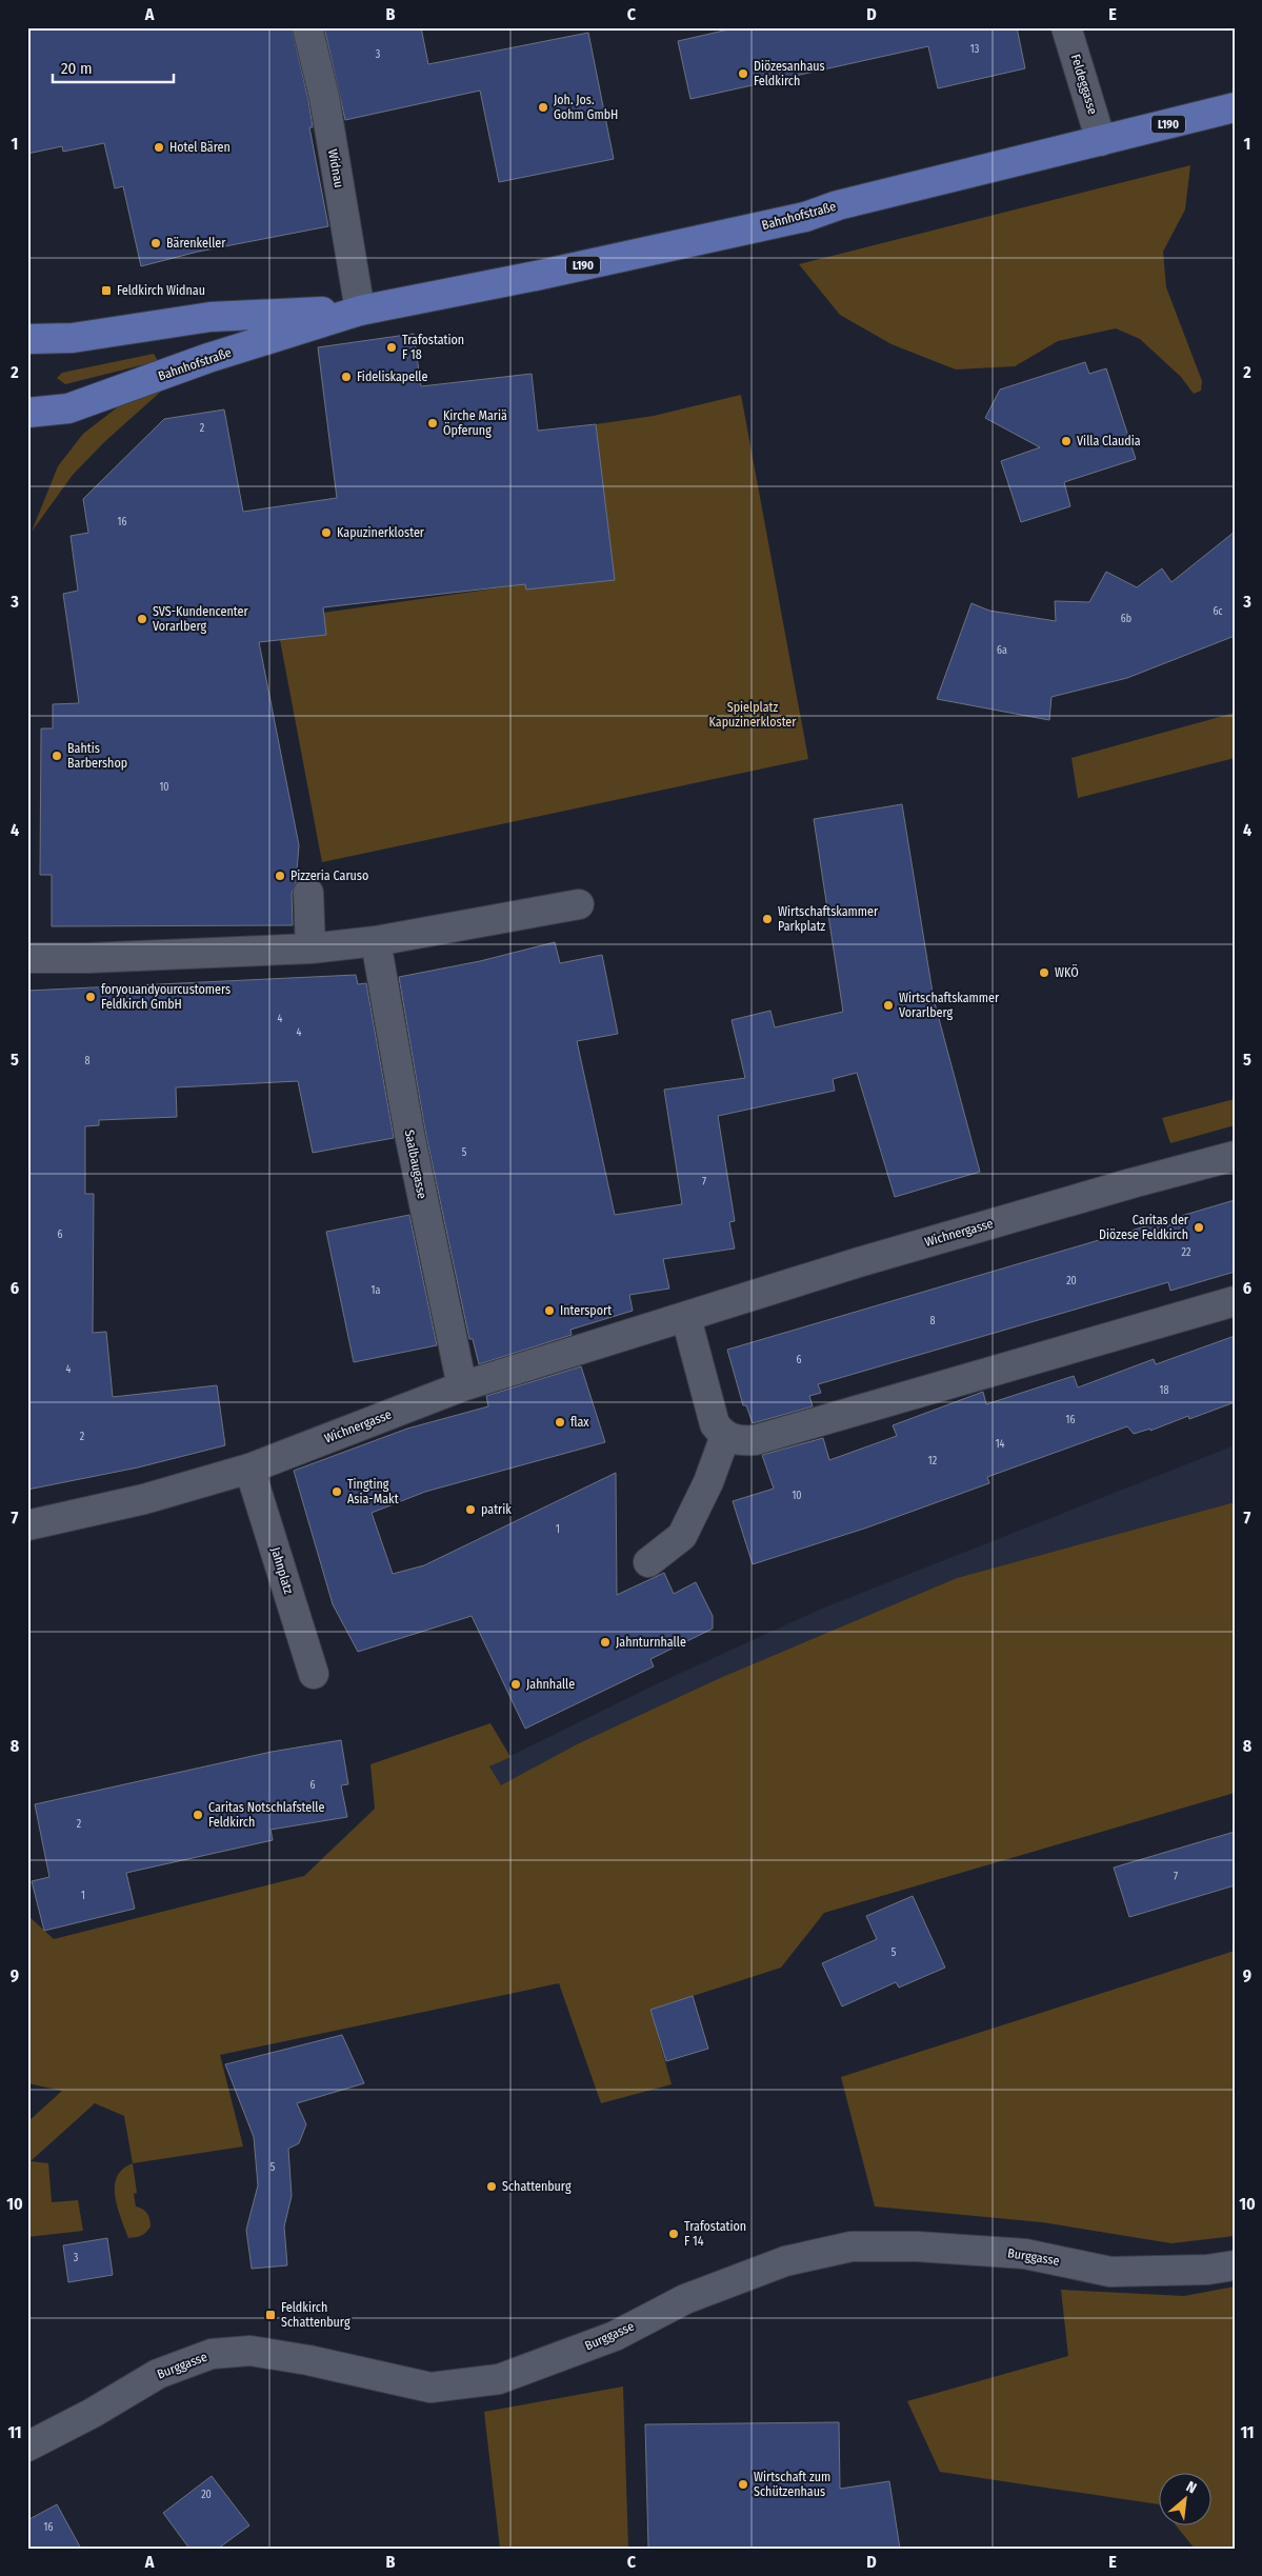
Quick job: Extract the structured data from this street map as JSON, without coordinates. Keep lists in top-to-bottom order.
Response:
{
  "streets": {
    "main road": ["L190", "Bahnhofstraße"],
    "street": [
      "Feldeggasse",
      "Widnau",
      "Saalbaugasse",
      "Wichnergasse",
      "Jahnplatz",
      "Burggasse"
    ]
  },
  "crossings": [
    ["Feldeggasse", "Bahnhofstraße"],
    ["Widnau", "Bahnhofstraße"],
    ["Saalbaugasse", "Wichnergasse"],
    ["Wichnergasse", "Jahnplatz"]
  ],
  "parks": ["Spielplatz Kapuzinerkloster"],
  "places": {
    "other": [
      "Diözesanhaus Feldkirch",
      "Joh. Jos. Gohm GmbH",
      "Hotel Bären",
      "Bärenkeller",
      "Trafostation F 18",
      "Fideliskapelle",
      "Kirche Mariä Öpferung",
      "Villa Claudia",
      "Kapuzinerkloster",
      "SVS-Kundencenter Vorarlberg",
      "Bahtis Barbershop",
      "Pizzeria Caruso",
      "Wirtschaftskammer Parkplatz",
      "WKÖ",
      "foryouandyourcustomers Feldkirch GmbH",
      "Wirtschaftskammer Vorarlberg",
      "Caritas der Diözese Feldkirch",
      "Intersport",
      "flax",
      "Tingting Asia-Makt",
      "patrik",
      "Jahnturnhalle",
      "Jahnhalle",
      "Caritas Notschlafstelle Feldkirch",
      "Schattenburg",
      "Trafostation F 14",
      "Wirtschaft zum Schützenhaus"
    ],
    "transit": ["Feldkirch Widnau", "Feldkirch Schattenburg"]
  },
  "house_numbers": [
    "13",
    "3",
    "2",
    "16",
    "6c",
    "6b",
    "6a",
    "10",
    "4",
    "4",
    "8",
    "5",
    "7",
    "6",
    "22",
    "20",
    "1a",
    "8",
    "6",
    "4",
    "18",
    "16",
    "2",
    "14",
    "12",
    "10",
    "1",
    "6",
    "2",
    "7",
    "1",
    "5",
    "5",
    "3",
    "20",
    "16"
  ],
  "scale_bar": "20 m",
  "north": "top right",
  "grid": {
    "columns": [
      "A",
      "B",
      "C",
      "D",
      "E"
    ],
    "rows": [
      "1",
      "2",
      "3",
      "4",
      "5",
      "6",
      "7",
      "8",
      "9",
      "10",
      "11"
    ]
  }
}
